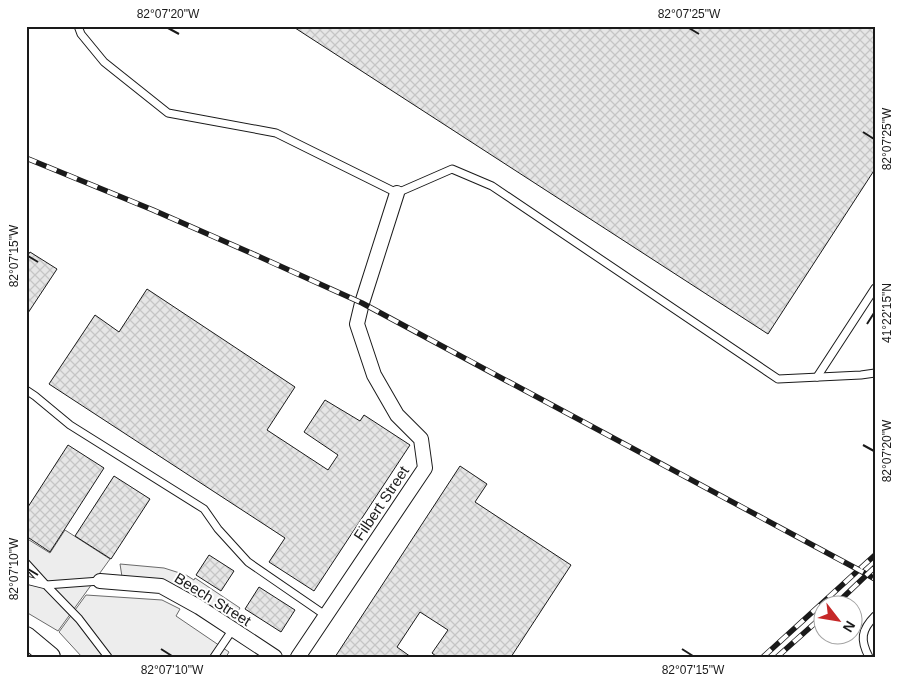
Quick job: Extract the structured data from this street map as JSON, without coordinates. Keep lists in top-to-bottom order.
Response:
{
  "streets": {
    "street": ["Filbert Street", "Beech Street"]
  },
  "north": "bottom right",
  "coordinates": [
    "82°07'20\"W",
    "82°07'25\"W",
    "82°07'15\"W",
    "41°22'15\"N",
    "82°07'10\"W"
  ]
}
